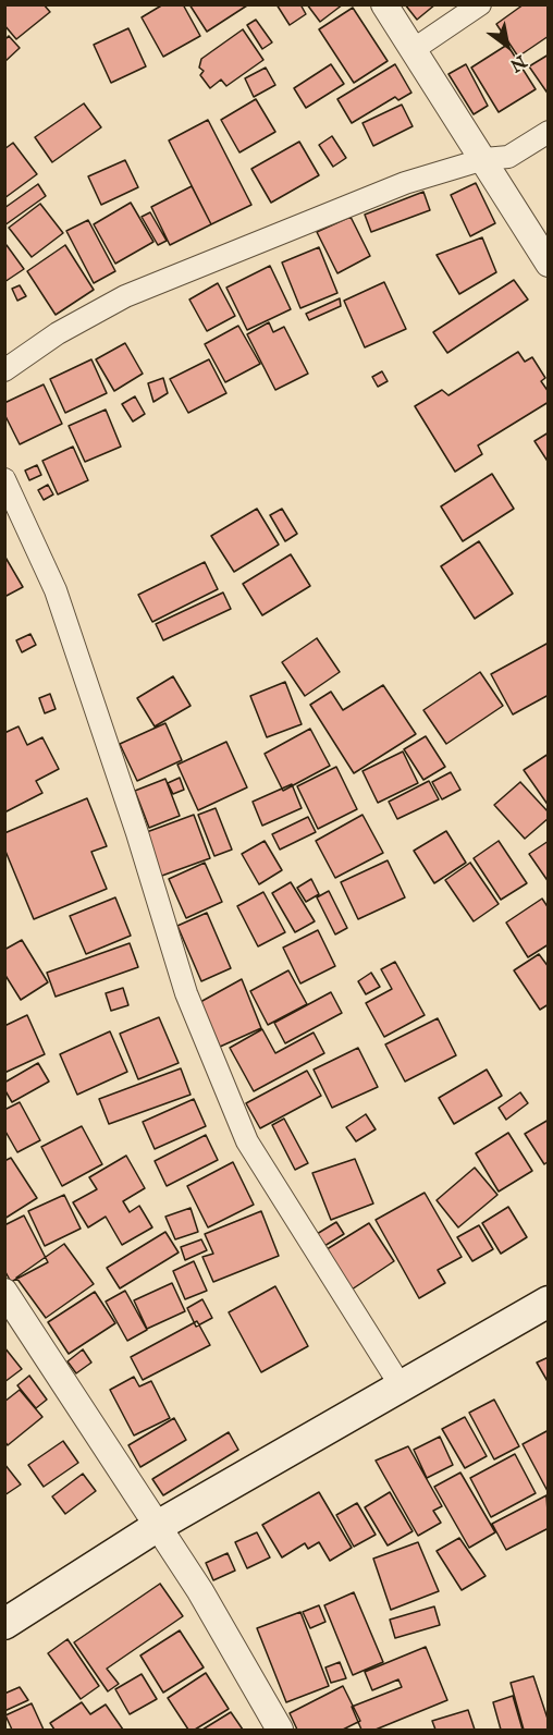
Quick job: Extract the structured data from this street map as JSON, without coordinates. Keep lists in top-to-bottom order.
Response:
{
  "north": "bottom right"
}
